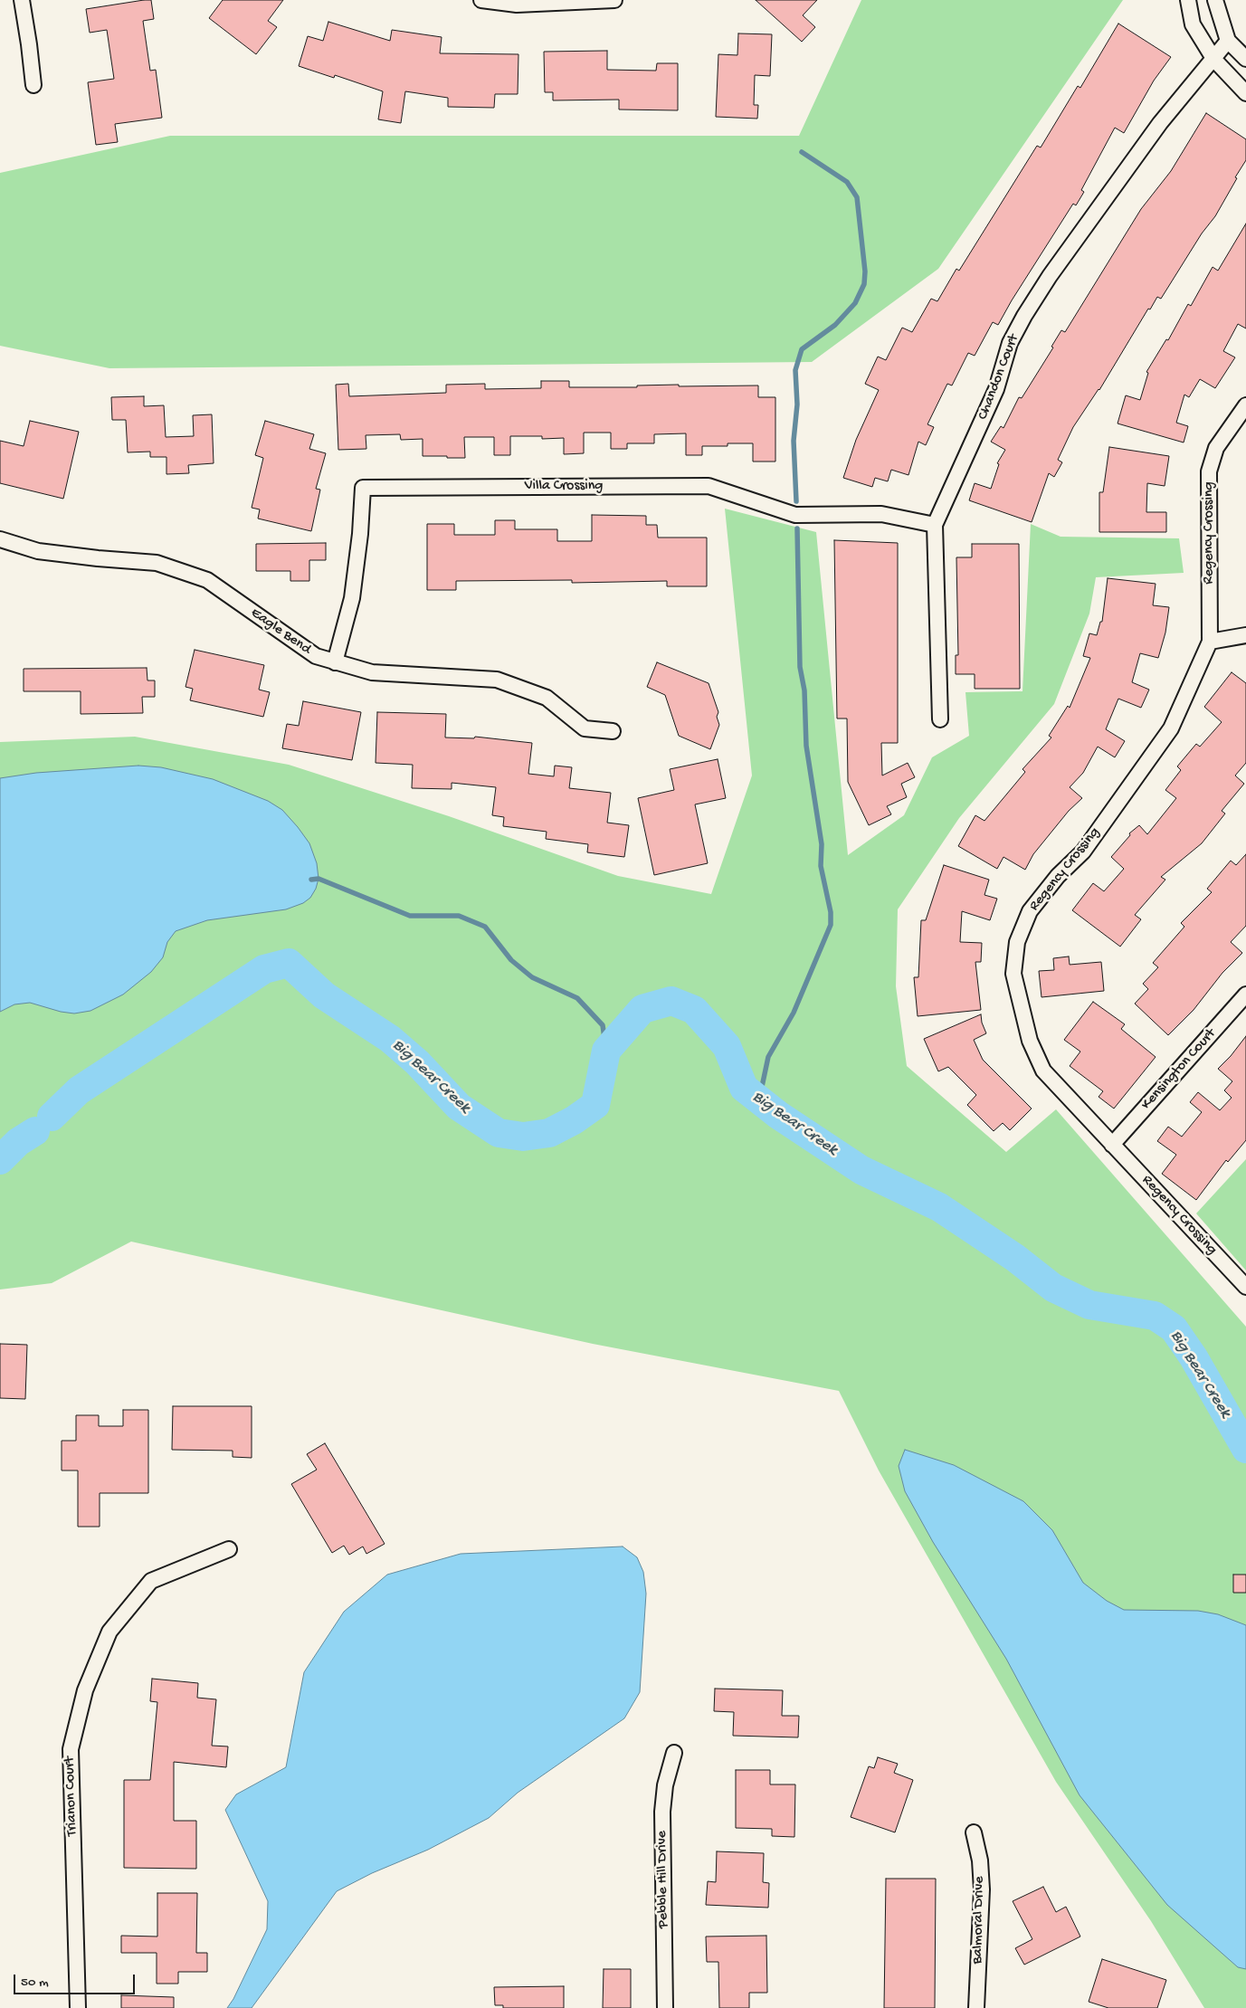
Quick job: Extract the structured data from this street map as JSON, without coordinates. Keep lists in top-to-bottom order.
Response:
{
  "streets": {
    "street": [
      "Chandon Court",
      "Villa Crossing",
      "Regency Crossing",
      "Eagle Bend",
      "Kensington Court",
      "Trianon Court",
      "Pebble Hill Drive",
      "Balmoral Drive"
    ]
  },
  "crossings": [
    ["Chandon Court", "Villa Crossing"],
    ["Villa Crossing", "Eagle Bend"],
    ["Regency Crossing", "Kensington Court"]
  ],
  "water": ["Big Bear Creek"],
  "scale_bar": "50 m"
}
